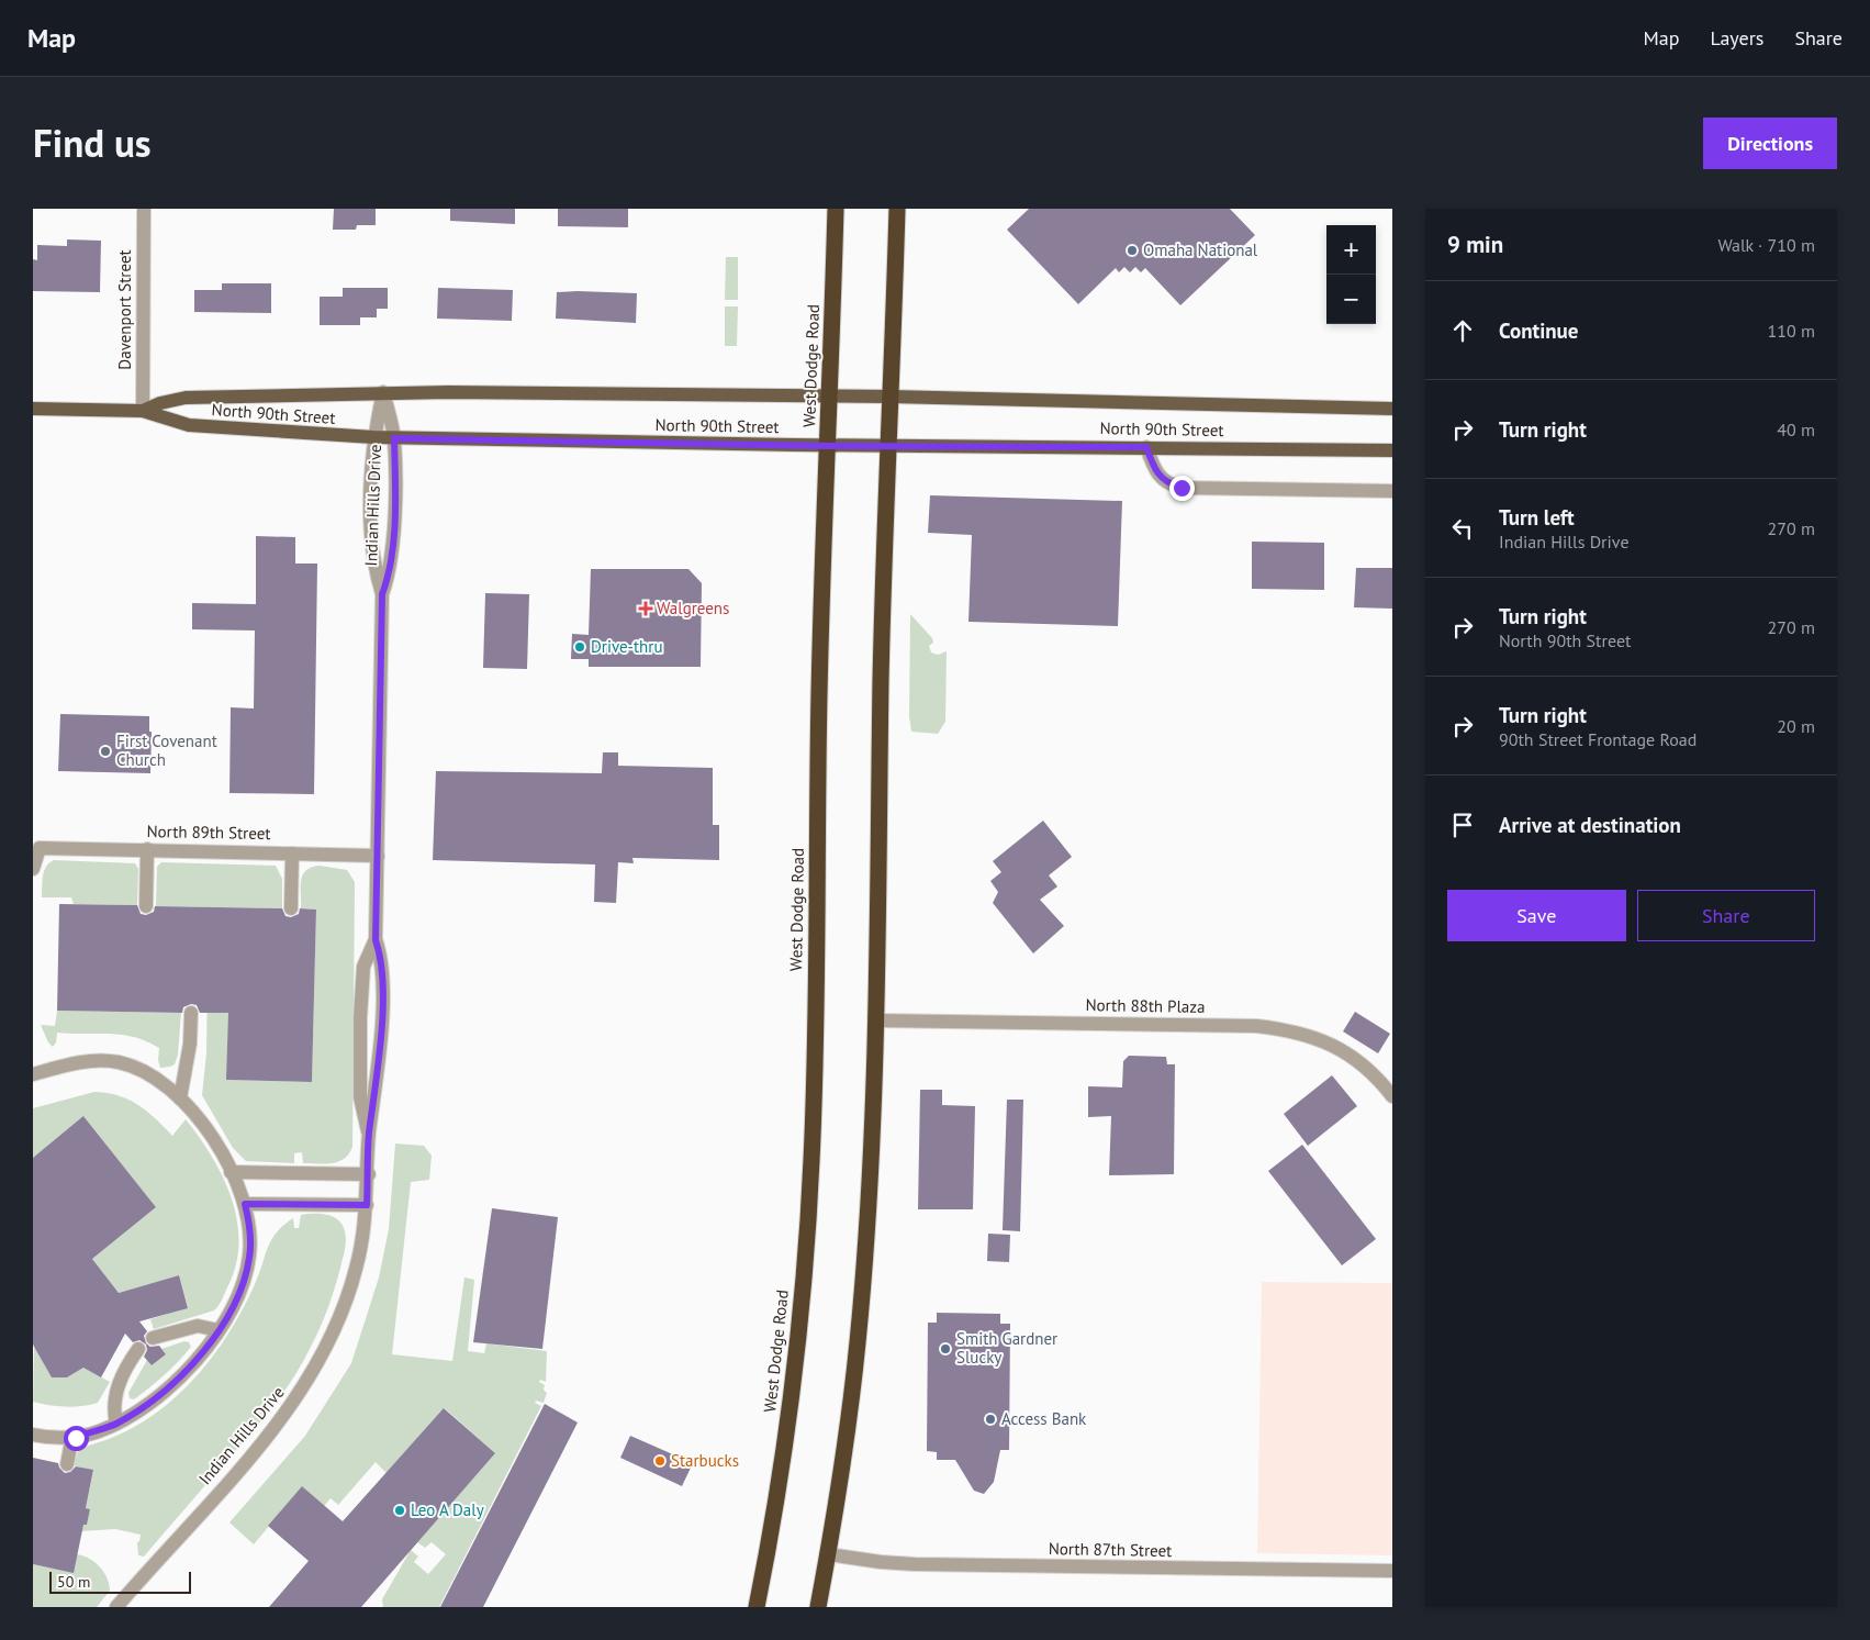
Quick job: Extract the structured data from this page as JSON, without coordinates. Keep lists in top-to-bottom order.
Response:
{
  "streets": {
    "highway": ["West Dodge Road"],
    "main road": ["North 90th Street"],
    "street": [
      "Davenport Street",
      "Indian Hills Drive",
      "North 89th Street",
      "North 88th Plaza",
      "North 87th Street"
    ]
  },
  "crossings": [
    ["Davenport Street", "North 90th Street"],
    ["West Dodge Road", "North 90th Street"],
    ["North 90th Street", "Indian Hills Drive"],
    ["Indian Hills Drive", "North 89th Street"]
  ],
  "places": {
    "other": [
      "Omaha National",
      "Drive-thru",
      "First Covenant Church",
      "Smith Gardner Slucky",
      "Access Bank",
      "Starbucks",
      "Leo A Daly"
    ],
    "health": ["Walgreens"]
  },
  "scale_bar": "50 m",
  "page": {
    "header": "Map",
    "nav": ["Map", "Layers", "Share"],
    "title": "Find us",
    "buttons": [
      "Directions",
      ["Save", "Share"]
    ],
    "heading": ["9 min", "Walk · 710 m"],
    "map_buttons": ["+", "−"],
    "list": [
      ["Continue", "110 m"],
      ["Turn right", "40 m"],
      ["Turn left", "Indian Hills Drive", "270 m"],
      ["Turn right", "North 90th Street", "270 m"],
      ["Turn right", "90th Street Frontage Road", "20 m"],
      "Arrive at destination"
    ],
    "scale": "50 m"
  }
}
